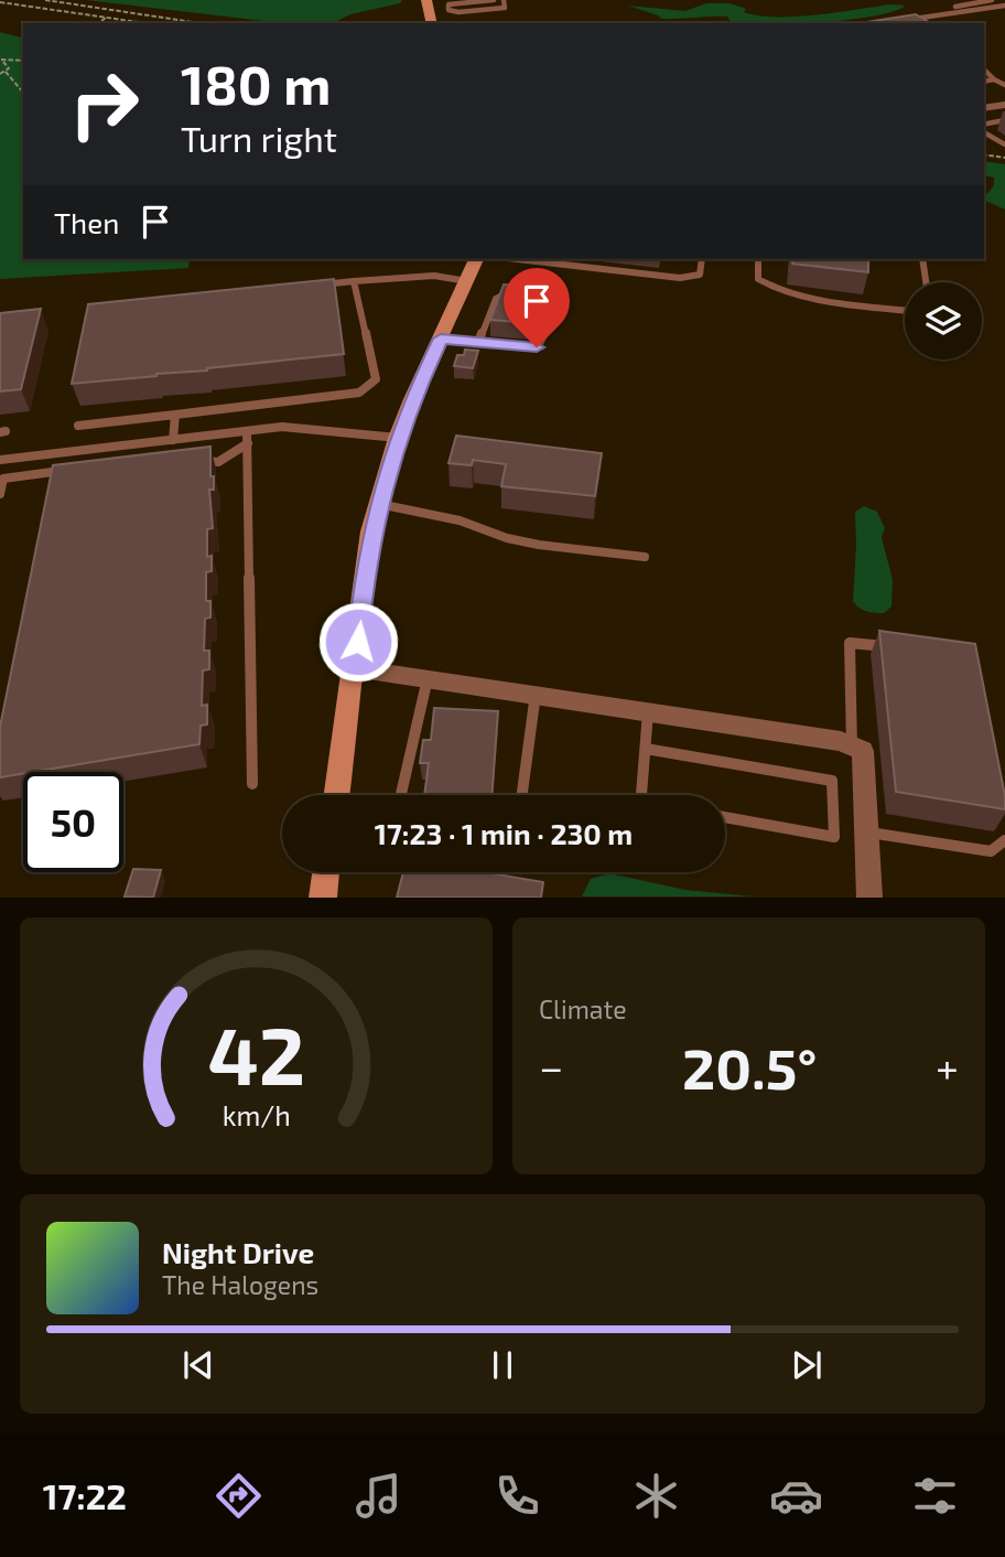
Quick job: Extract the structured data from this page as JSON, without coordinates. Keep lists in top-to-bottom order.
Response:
{
  "page": {
    "turn": ["180 m", "Turn right"],
    "then": "Then",
    "limit": "50",
    "trip": "17:23 · 1 min · 230 m",
    "tile": "Climate",
    "heat": ["−", "20.5°", "+"],
    "song": ["Night Drive", "The Halogens"],
    "tabs": "17:22",
    "gauge": ["42", "km/h"]
  }
}
